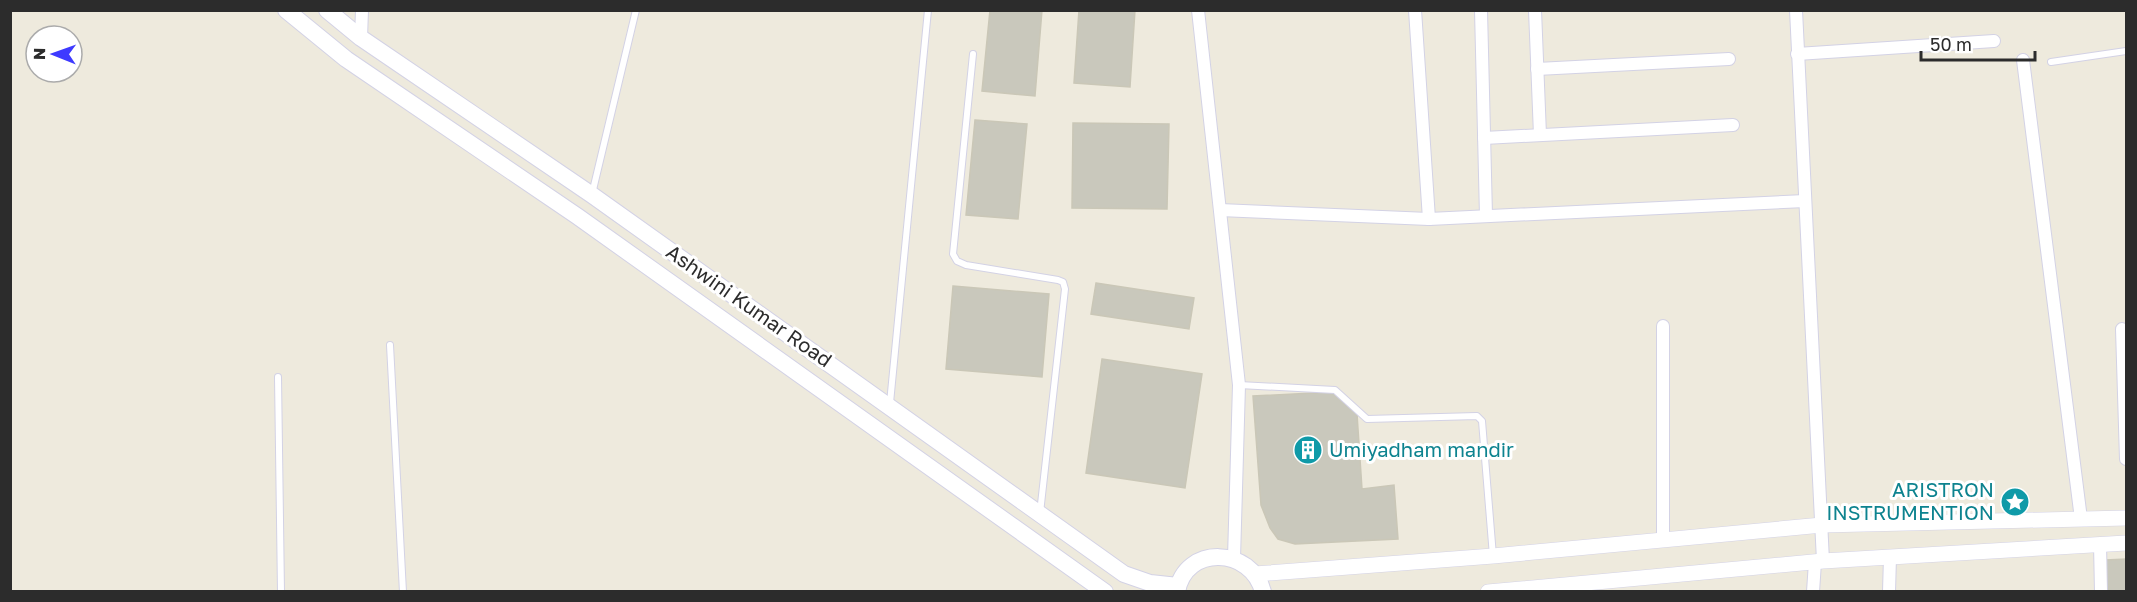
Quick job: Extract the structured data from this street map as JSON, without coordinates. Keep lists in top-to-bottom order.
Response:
{
  "streets": {
    "main road": ["Ashwini Kumar Road"]
  },
  "places": {
    "building": ["Umiyadham mandir"],
    "place": ["ARISTRON INSTRUMENTION"]
  },
  "scale_bar": "50 m",
  "north": "left"
}
